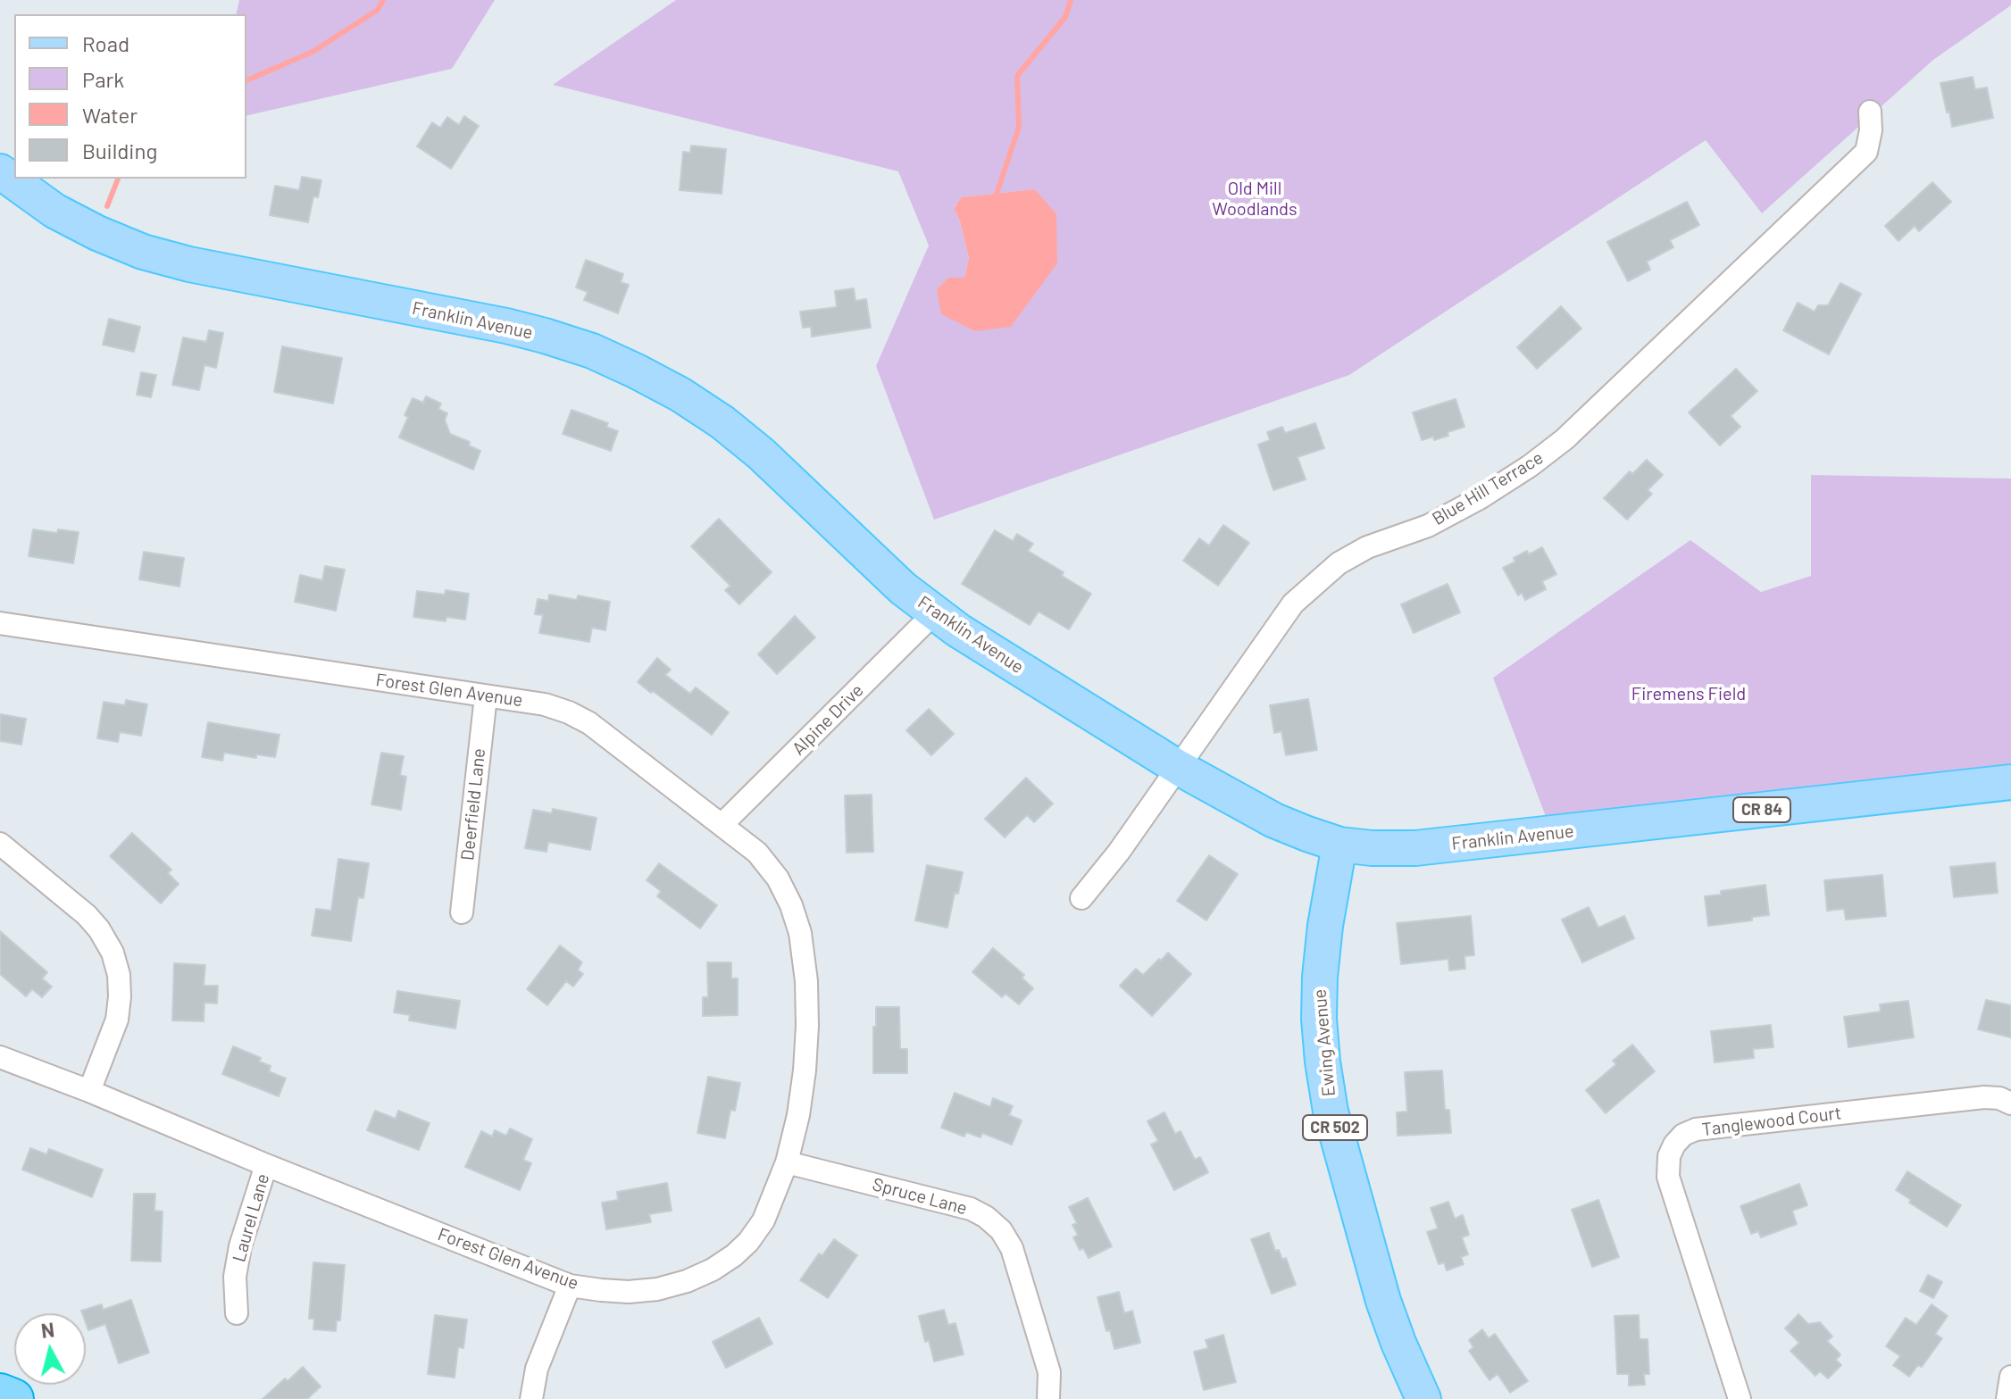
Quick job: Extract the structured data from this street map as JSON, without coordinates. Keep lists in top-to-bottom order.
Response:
{
  "streets": {
    "main road": [
      "Franklin Avenue",
      "CR 84",
      "Ewing Avenue",
      "CR 502"
    ],
    "street": [
      "Blue Hill Terrace",
      "Forest Glen Avenue",
      "Alpine Drive",
      "Deerfield Lane",
      "Tanglewood Court",
      "Spruce Lane",
      "Laurel Lane"
    ]
  },
  "crossings": [
    ["Franklin Avenue", "Blue Hill Terrace"],
    ["Franklin Avenue", "Alpine Drive"],
    ["Franklin Avenue", "Ewing Avenue"],
    ["Forest Glen Avenue", "Alpine Drive"],
    ["Forest Glen Avenue", "Deerfield Lane"],
    ["Forest Glen Avenue", "Spruce Lane"],
    ["Forest Glen Avenue", "Laurel Lane"]
  ],
  "parks": ["Old Mill Woodlands", "Firemens Field"],
  "legend": [
    "Road",
    "Park",
    "Water",
    "Building"
  ],
  "north": "top"
}
